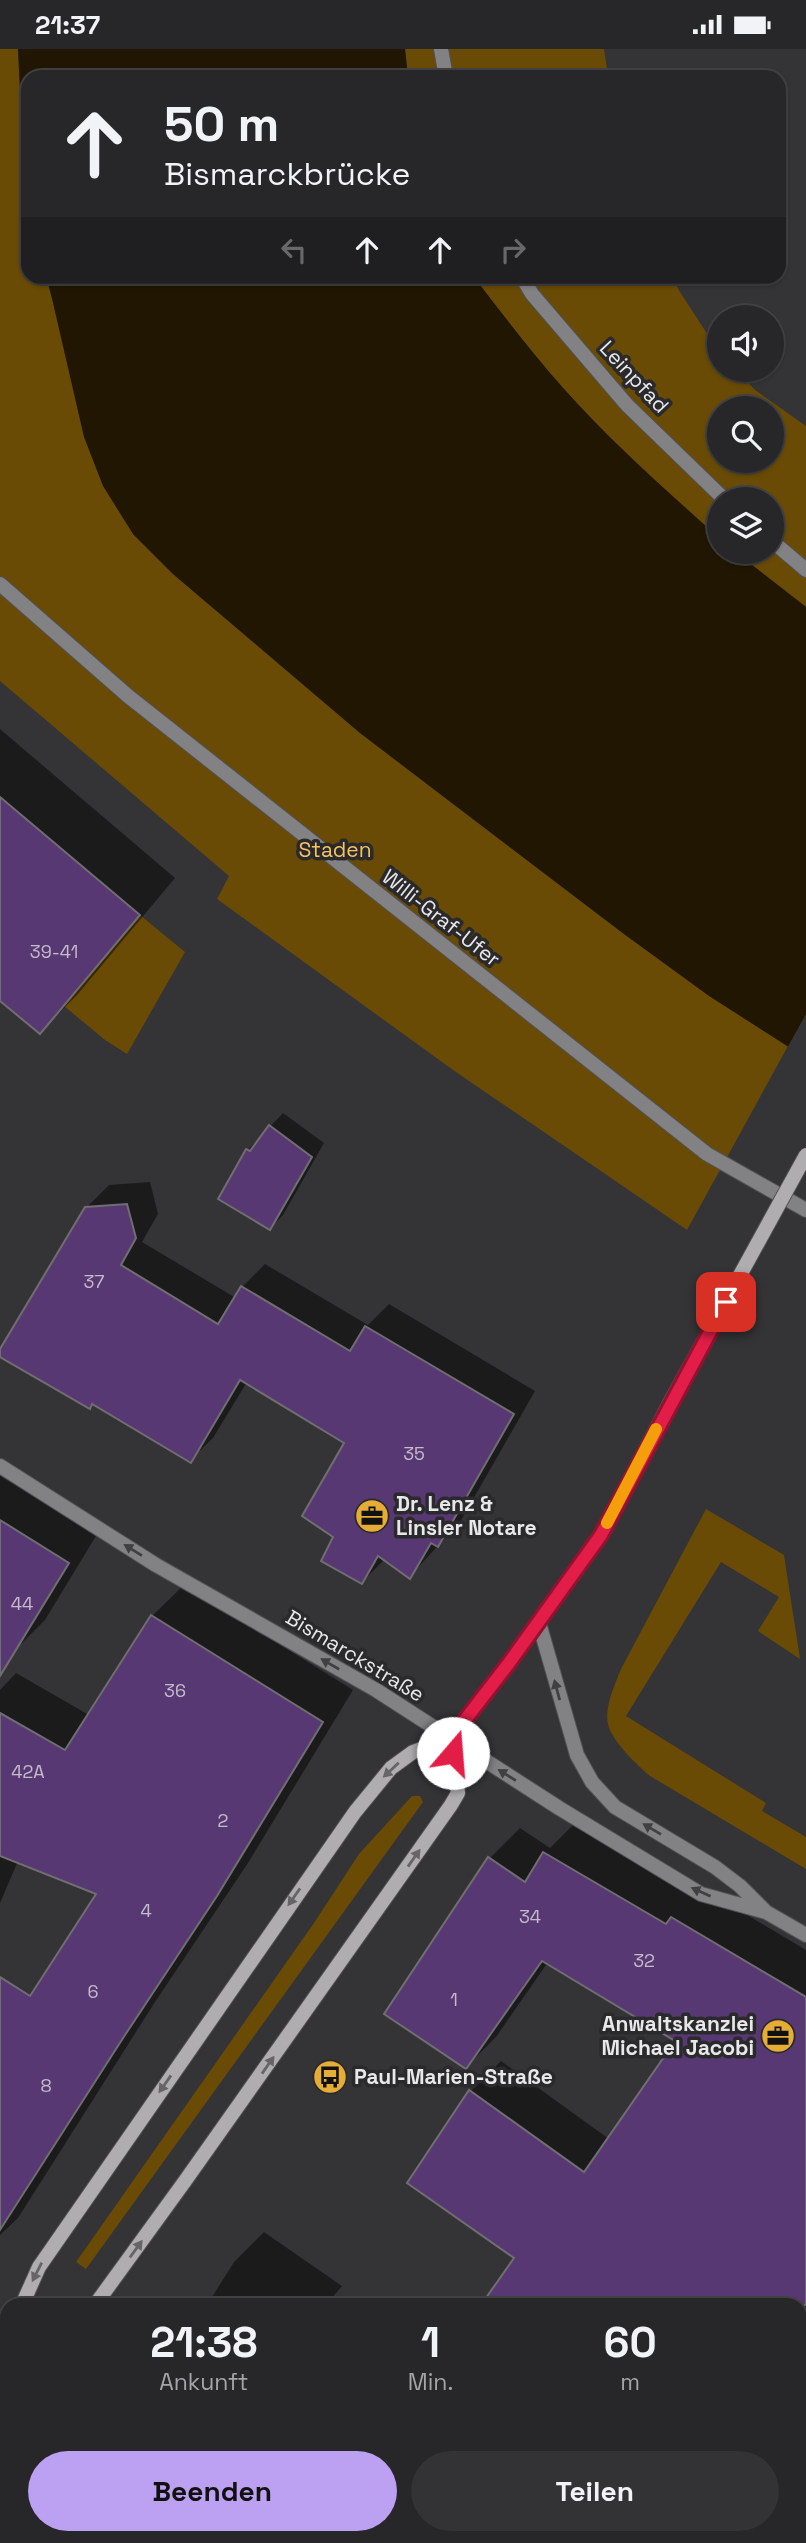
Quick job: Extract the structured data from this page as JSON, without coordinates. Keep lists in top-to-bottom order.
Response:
{
  "streets": {
    "street": ["Leinpfad", "Willi-Graf-Ufer", "Bismarckstraße"]
  },
  "one_way": ["Bismarckstraße"],
  "parks": ["Staden"],
  "places": {
    "office": ["Dr. Lenz & Linsler Notare", "Anwaltskanzlei Michael Jacobi"],
    "bus stop": ["Paul-Marien-Straße"]
  },
  "house_numbers": [
    "39-41",
    "37",
    "35",
    "44",
    "36",
    "42A",
    "2",
    "4",
    "34",
    "32",
    "6",
    "1",
    "8"
  ],
  "page": {
    "status": "21:37",
    "turn": ["50 m", "Bismarckbrücke"],
    "eta": [
      "21:38",
      "Ankunft",
      "1",
      "Min.",
      "60",
      "m"
    ],
    "buttons": ["Beenden", "Teilen"]
  }
}
